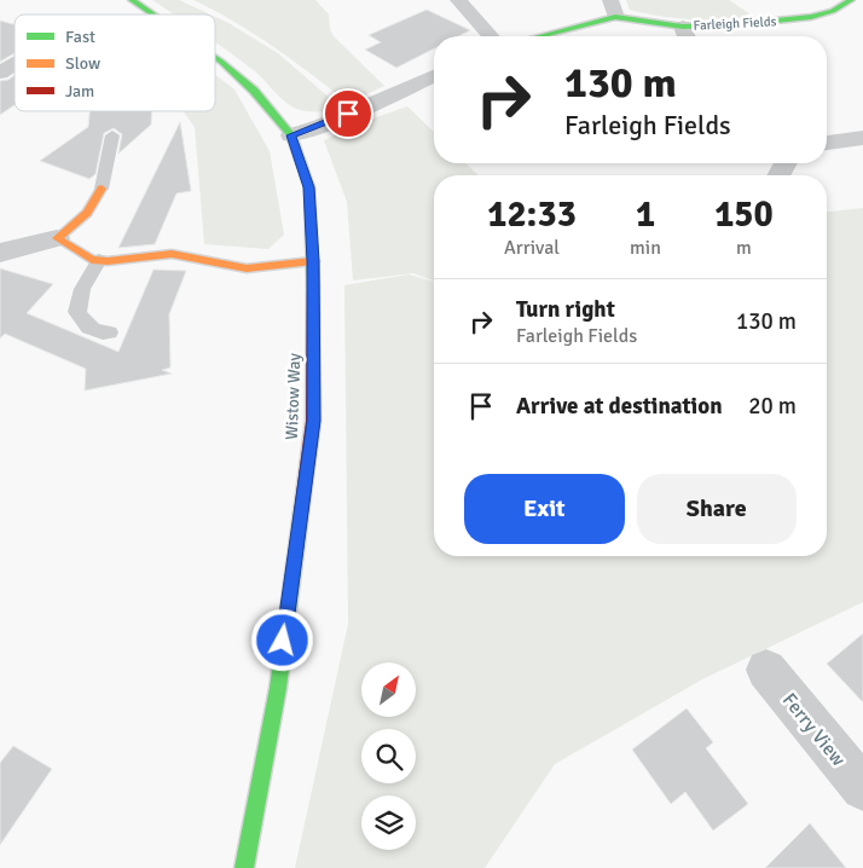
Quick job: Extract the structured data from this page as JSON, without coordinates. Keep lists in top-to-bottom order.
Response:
{
  "streets": {
    "street": ["Farleigh Fields", "Wistow Way", "Ferry View"]
  },
  "legend": ["Fast", "Slow", "Jam"],
  "north": "top right",
  "page": {
    "turn": ["130 m", "Farleigh Fields"],
    "eta": [
      "12:33",
      "Arrival",
      "1",
      "min",
      "150",
      "m"
    ],
    "list": [
      {
        "name": "Turn right",
        "note": "Farleigh Fields",
        "value": "130 m"
      },
      {
        "name": "Arrive at destination",
        "value": "20 m"
      }
    ],
    "buttons": ["Exit", "Share"]
  }
}
